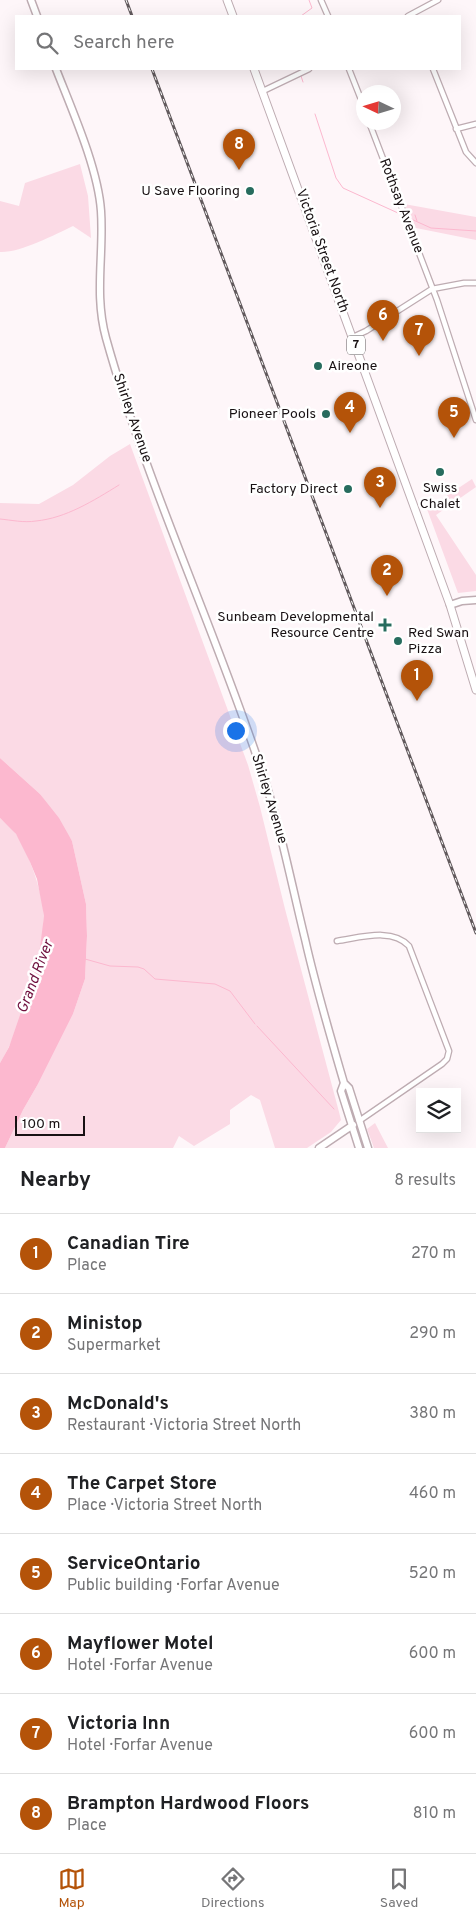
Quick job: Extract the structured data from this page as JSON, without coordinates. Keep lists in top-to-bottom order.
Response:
{
  "streets": {
    "main road": ["Victoria Street North", "7", "Shirley Avenue"],
    "street": ["Rothsay Avenue"]
  },
  "water": ["Grand River"],
  "places": {
    "other": [
      "U Save Flooring",
      "Aireone",
      "Pioneer Pools",
      "Swiss Chalet",
      "Factory Direct",
      "Red Swan Pizza"
    ],
    "health": ["Sunbeam Developmental Resource Centre"]
  },
  "scale_bar": "100 m",
  "north": "left",
  "page": {
    "search": "Search here",
    "pins": [
      "8",
      "6",
      "7",
      "4",
      "5",
      "3",
      "2",
      "1"
    ],
    "scale": "100 m",
    "heading": ["Nearby", "8 results"],
    "list": [
      {
        "mark": "1",
        "name": "Canadian Tire",
        "note": "Place",
        "value": "270 m"
      },
      {
        "mark": "2",
        "name": "Ministop",
        "note": "Supermarket",
        "value": "290 m"
      },
      {
        "mark": "3",
        "name": "McDonald's",
        "note": "Restaurant · Victoria Street North",
        "value": "380 m"
      },
      {
        "mark": "4",
        "name": "The Carpet Store",
        "note": "Place · Victoria Street North",
        "value": "460 m"
      },
      {
        "mark": "5",
        "name": "ServiceOntario",
        "note": "Public building · Forfar Avenue",
        "value": "520 m"
      },
      {
        "mark": "6",
        "name": "Mayflower Motel",
        "note": "Hotel · Forfar Avenue",
        "value": "600 m"
      },
      {
        "mark": "7",
        "name": "Victoria Inn",
        "note": "Hotel · Forfar Avenue",
        "value": "600 m"
      },
      {
        "mark": "8",
        "name": "Brampton Hardwood Floors",
        "note": "Place",
        "value": "810 m"
      }
    ],
    "nav": ["Map", "Directions", "Saved"]
  }
}
